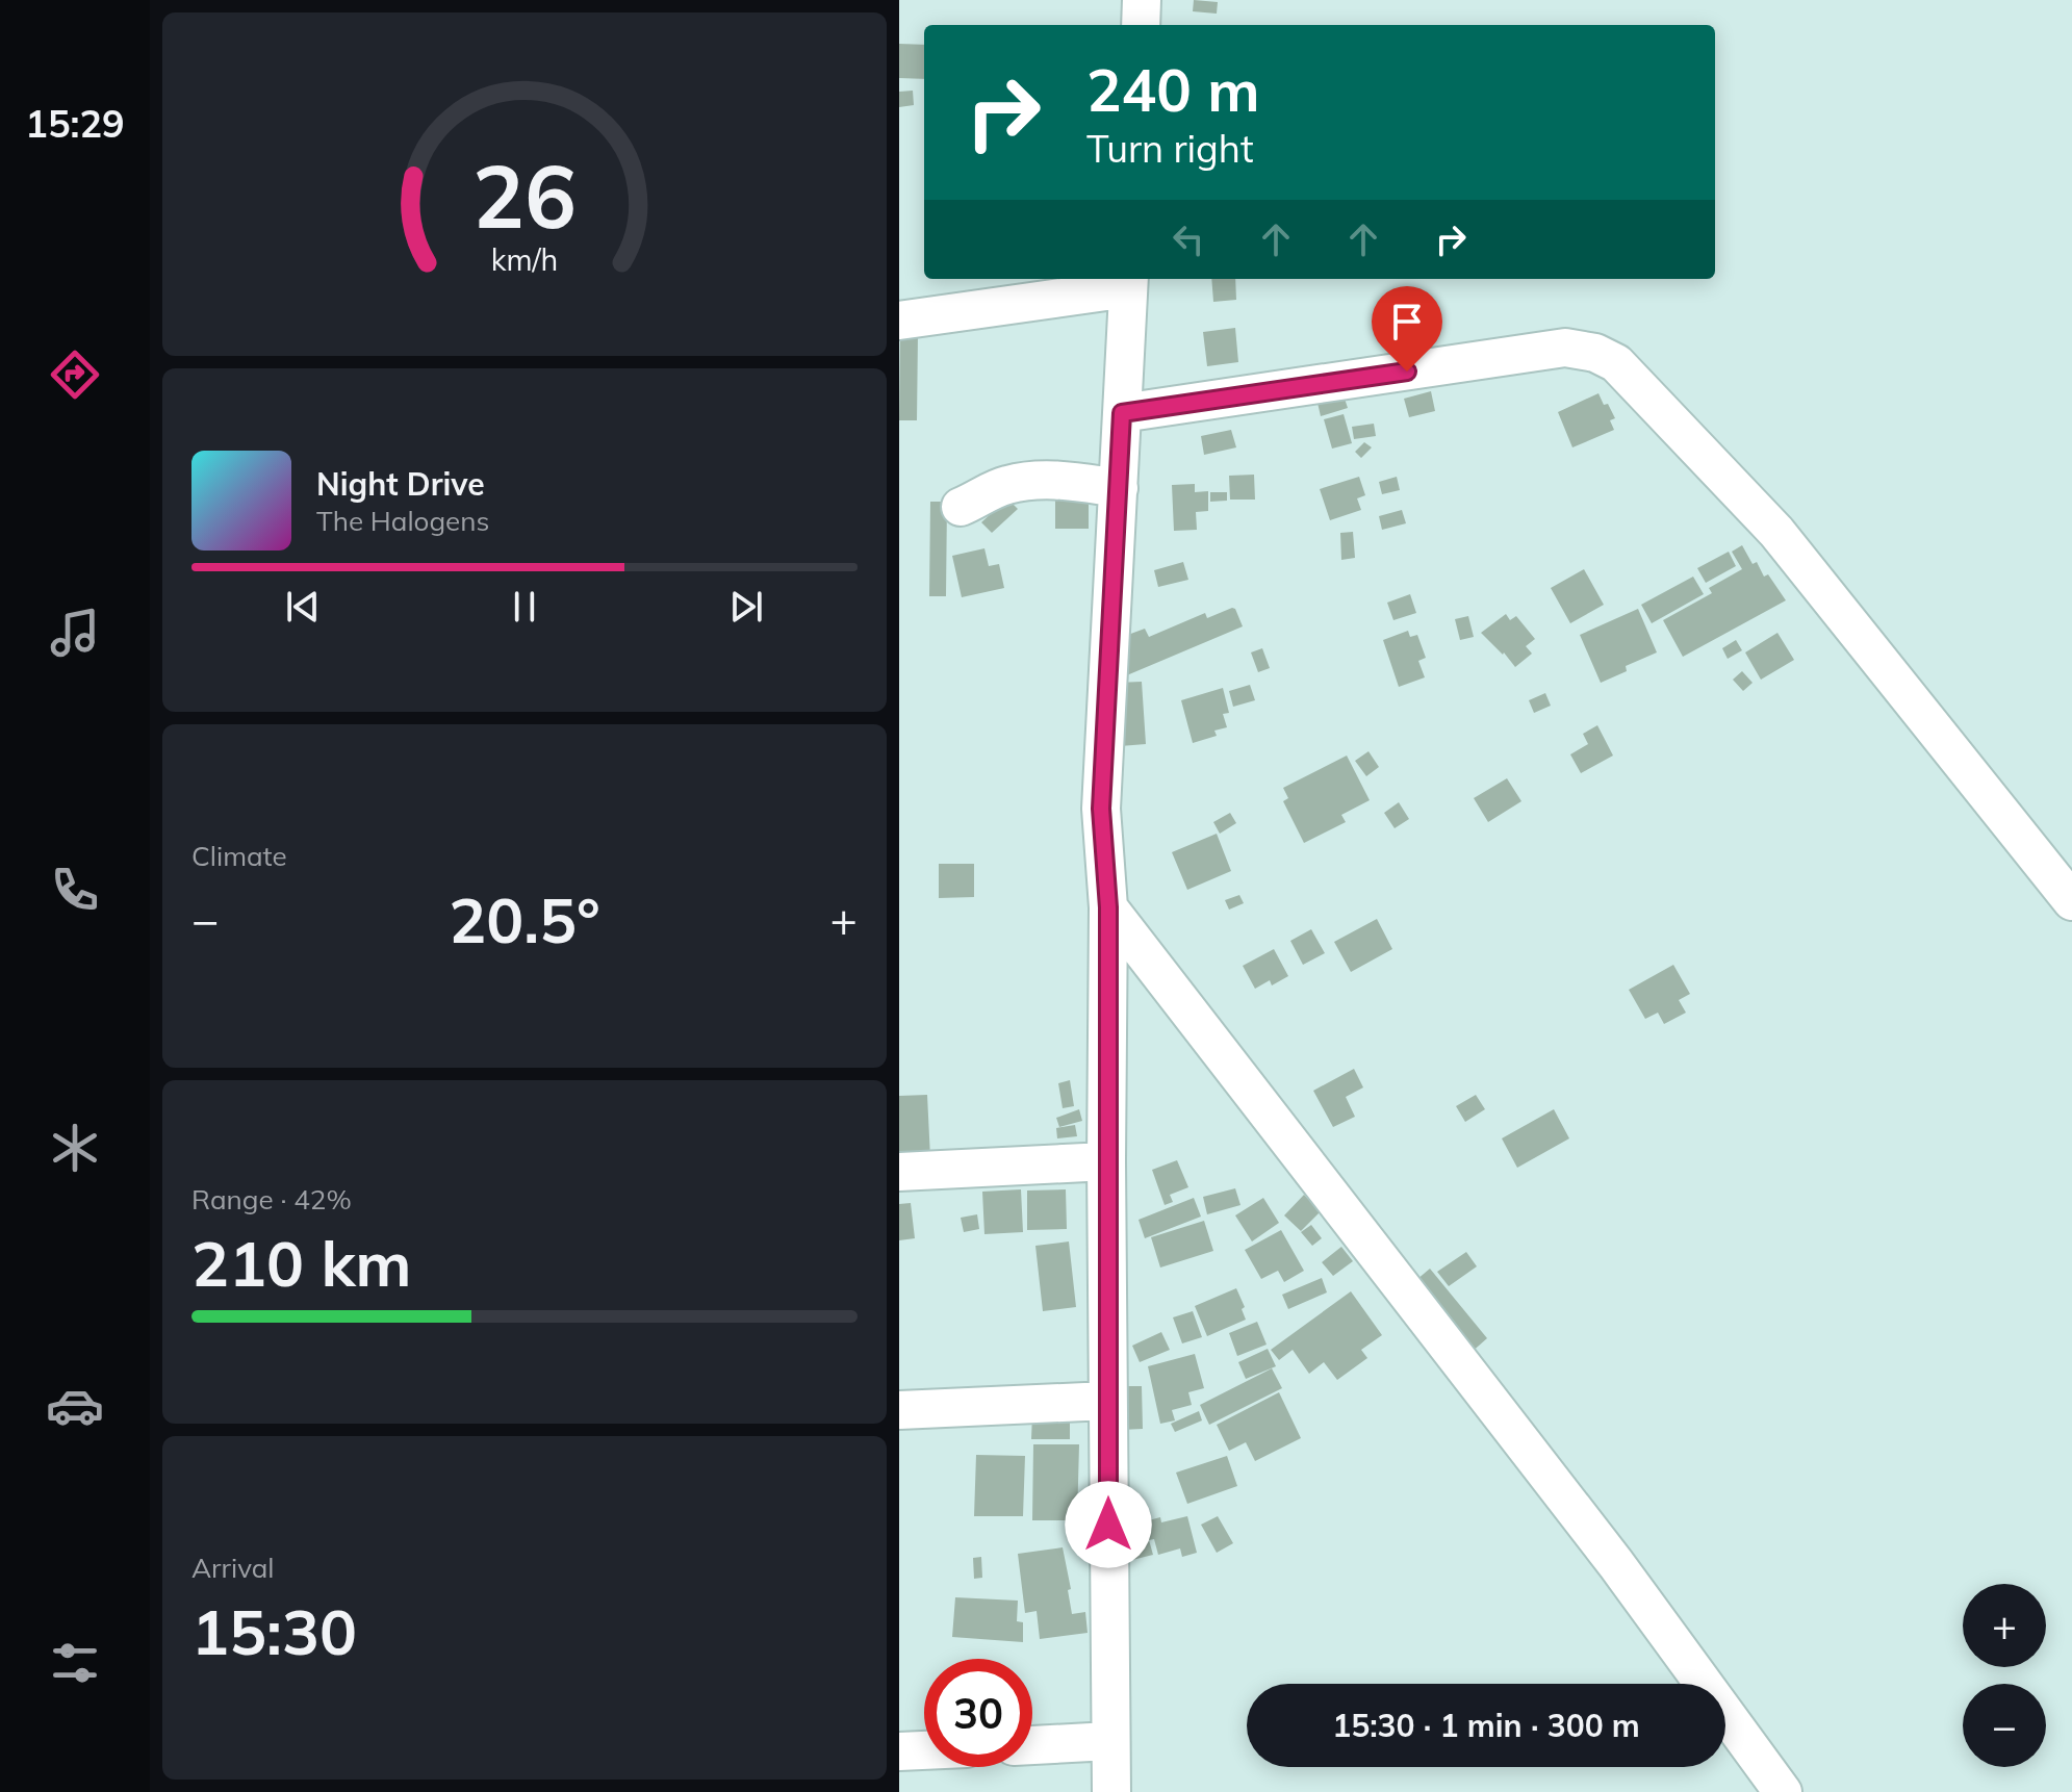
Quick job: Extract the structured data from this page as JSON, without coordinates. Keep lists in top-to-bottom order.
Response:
{
  "page": {
    "tabs": "15:29",
    "turn": ["240 m", "Turn right"],
    "song": ["Night Drive", "The Halogens"],
    "tile": [
      "Climate",
      ["Range · 42%", "210 km"],
      ["Arrival", "15:30"]
    ],
    "heat": ["−", "20.5°", "+"],
    "map_buttons": ["+", "−"],
    "limit": "30",
    "trip": "15:30 · 1 min · 300 m",
    "gauge": ["26", "km/h"]
  }
}
